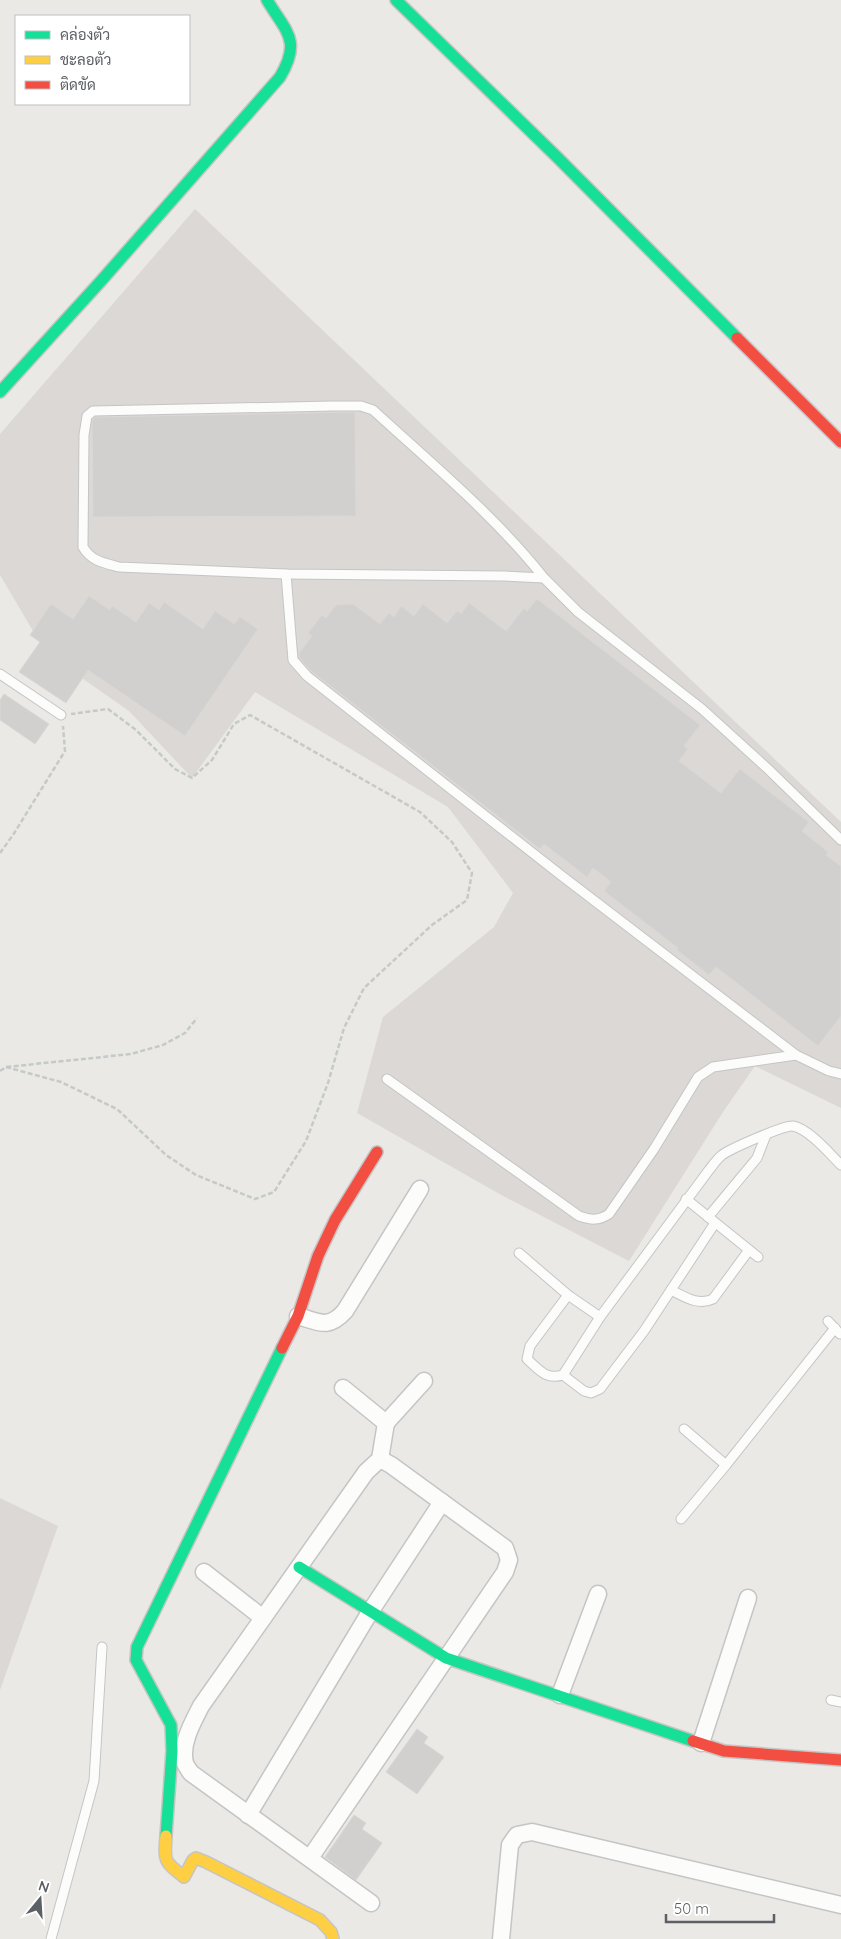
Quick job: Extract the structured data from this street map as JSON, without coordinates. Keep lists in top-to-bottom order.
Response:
{
  "legend": ["คล่องตัว", "ชะลอตัว", "ติดขัด"],
  "scale_bar": "50 m",
  "north": "top"
}
